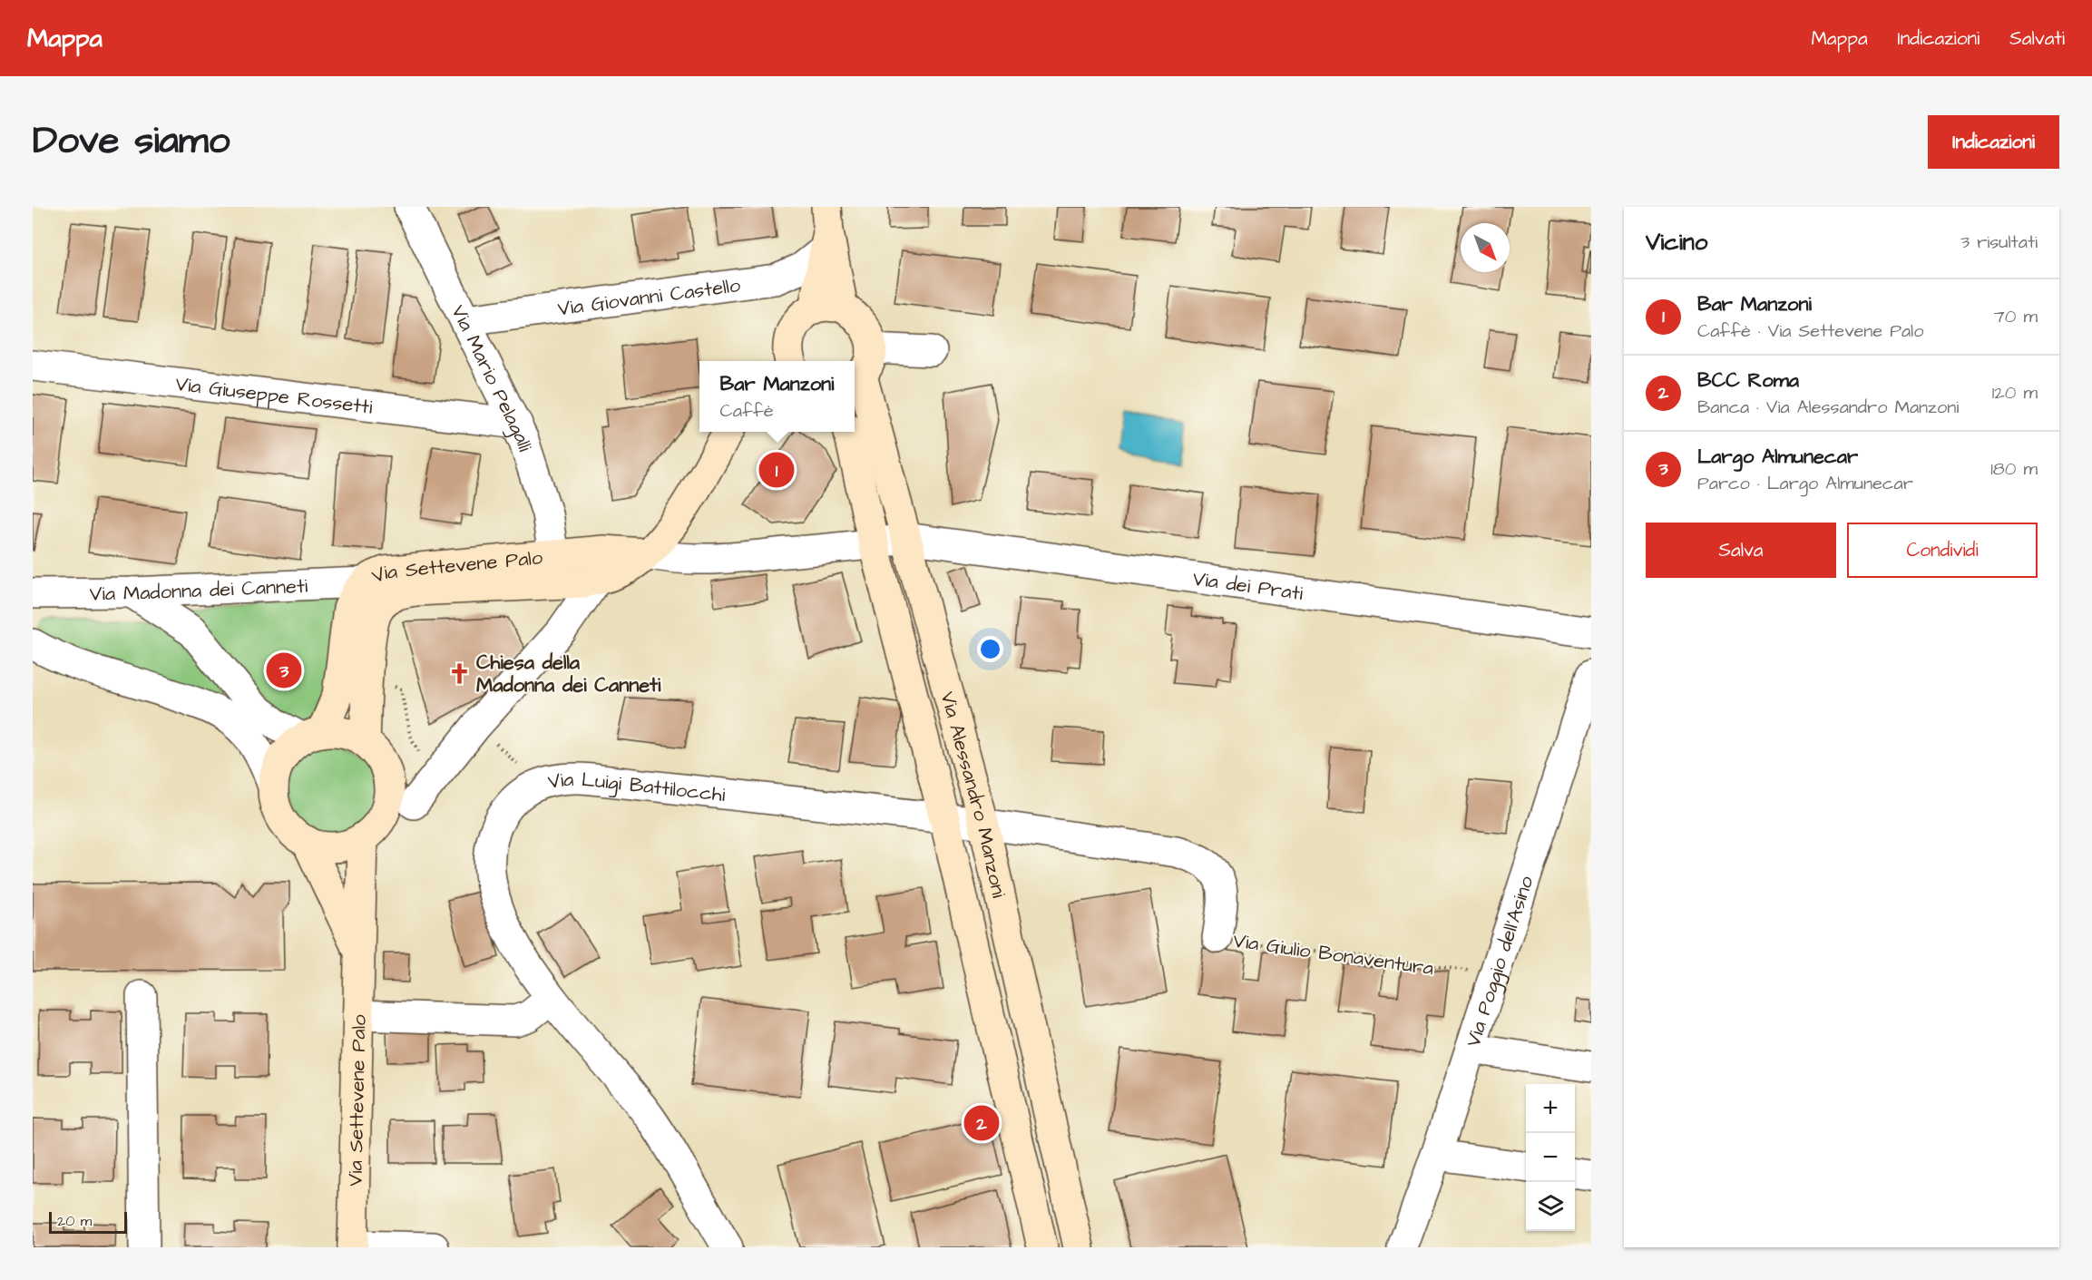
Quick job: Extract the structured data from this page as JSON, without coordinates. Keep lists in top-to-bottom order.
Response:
{
  "streets": {
    "street": [
      "Via Giovanni Castello",
      "Via Mario Pelagalli",
      "Via Giuseppe Rossetti",
      "Via Settevene Palo",
      "Via dei Prati",
      "Via Madonna dei Canneti",
      "Via Luigi Battilocchi",
      "Via Alessandro Manzoni",
      "Via Giulio Bonaventura",
      "Via Poggio dell'Asino"
    ]
  },
  "crossings": [
    ["Via Giovanni Castello", "Via Mario Pelagalli"],
    ["Via Mario Pelagalli", "Via Giuseppe Rossetti"],
    ["Via Mario Pelagalli", "Via Settevene Palo"],
    ["Via Settevene Palo", "Via dei Prati"],
    ["Via Settevene Palo", "Via Madonna dei Canneti"],
    ["Via dei Prati", "Via Alessandro Manzoni"],
    ["Via Luigi Battilocchi", "Via Alessandro Manzoni"],
    ["Via Luigi Battilocchi", "Via Giulio Bonaventura"],
    ["Via Alessandro Manzoni", "Via Giulio Bonaventura"],
    ["Via Giulio Bonaventura", "Via Poggio dell'Asino"]
  ],
  "places": {
    "church": ["Chiesa della Madonna dei Canneti"]
  },
  "scale_bar": "20 m",
  "north": "bottom right",
  "page": {
    "header": "Mappa",
    "nav": ["Mappa", "Indicazioni", "Salvati"],
    "title": "Dove siamo",
    "buttons": [
      "Indicazioni",
      ["Salva", "Condividi"]
    ],
    "heading": ["Vicino", "3 risultati"],
    "list": [
      {
        "mark": "1",
        "name": "Bar Manzoni",
        "note": "Caffè · Via Settevene Palo",
        "value": "70 m"
      },
      {
        "mark": "2",
        "name": "BCC Roma",
        "note": "Banca · Via Alessandro Manzoni",
        "value": "120 m"
      },
      {
        "mark": "3",
        "name": "Largo Almunecar",
        "note": "Parco · Largo Almunecar",
        "value": "180 m"
      }
    ],
    "popup": ["Bar Manzoni", "Caffè"],
    "pins": ["1", "3", "2"],
    "map_buttons": ["+", "−"],
    "scale": "20 m"
  }
}
